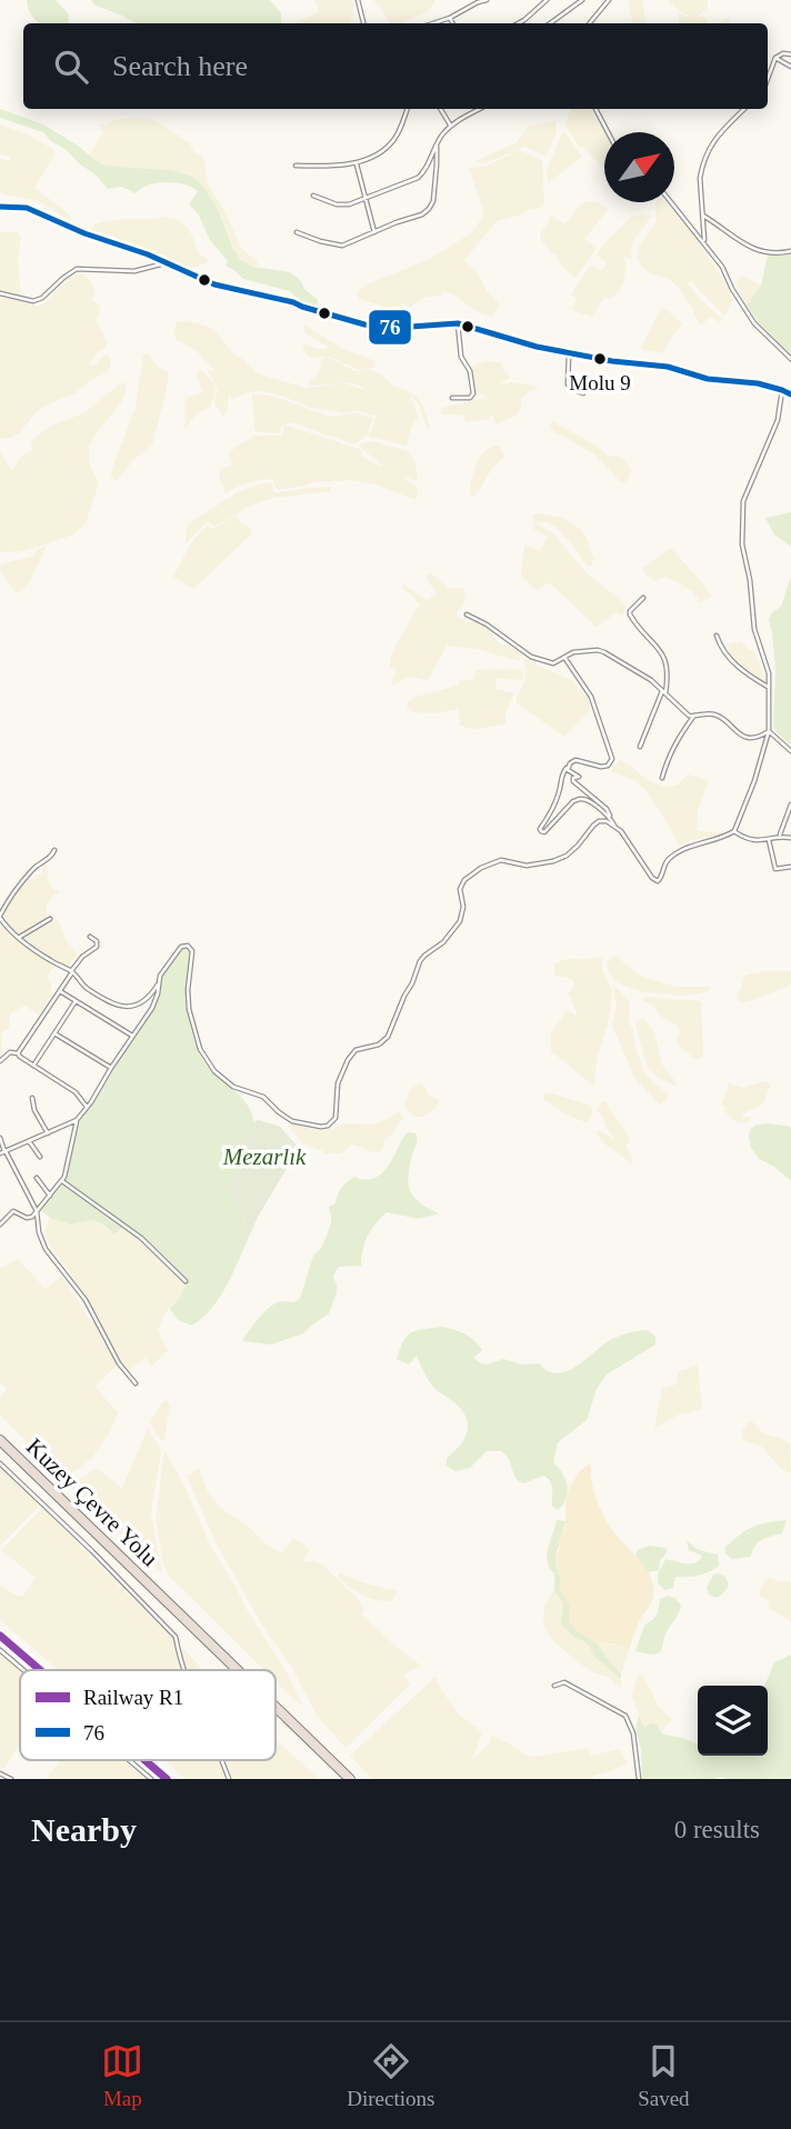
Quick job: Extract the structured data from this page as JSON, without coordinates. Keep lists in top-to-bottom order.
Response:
{
  "streets": {
    "highway": ["Kuzey Çevre Yolu"]
  },
  "parks": ["Mezarlık"],
  "places": ["Molu 9"],
  "lines": ["transit line 76", "rail line R1"],
  "legend": ["Railway R1", "76"],
  "north": "top right",
  "page": {
    "search": "Search here",
    "heading": ["Nearby", "0 results"],
    "nav": ["Map", "Directions", "Saved"]
  }
}
